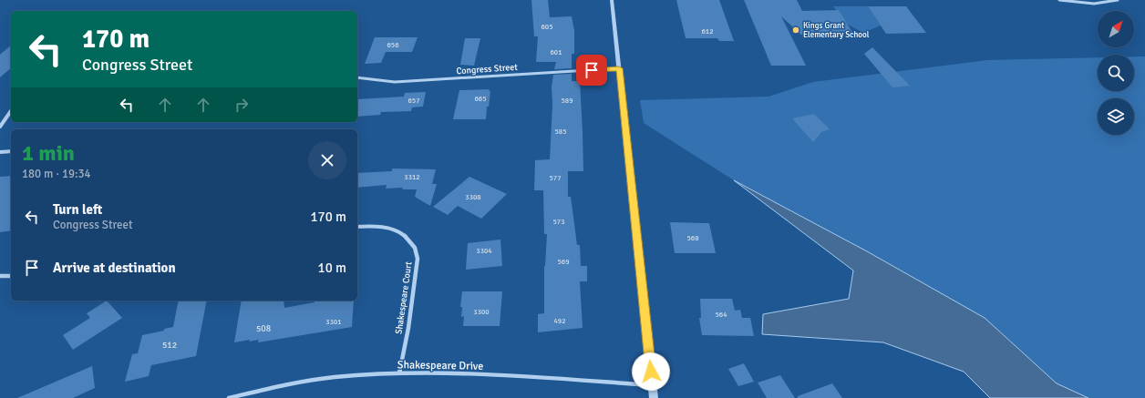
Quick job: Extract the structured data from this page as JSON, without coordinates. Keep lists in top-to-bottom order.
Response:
{
  "streets": {
    "street": ["Congress Street", "Shakespeare Court", "Shakespeare Drive"]
  },
  "crossings": [
    ["Shakespeare Court", "Shakespeare Drive"]
  ],
  "places": ["Kings Grant Elementary School"],
  "house_numbers": [
    "605",
    "612",
    "656",
    "601",
    "665",
    "657",
    "589",
    "585",
    "3312",
    "577",
    "3308",
    "573",
    "568",
    "3304",
    "569",
    "3300",
    "564",
    "492",
    "3301",
    "508",
    "512"
  ],
  "north": "top right",
  "page": {
    "turn": ["170 m", "Congress Street"],
    "heading": ["1 min", "180 m · 19:34"],
    "list": [
      {
        "name": "Turn left",
        "note": "Congress Street",
        "value": "170 m"
      },
      {
        "name": "Arrive at destination",
        "value": "10 m"
      }
    ]
  }
}
